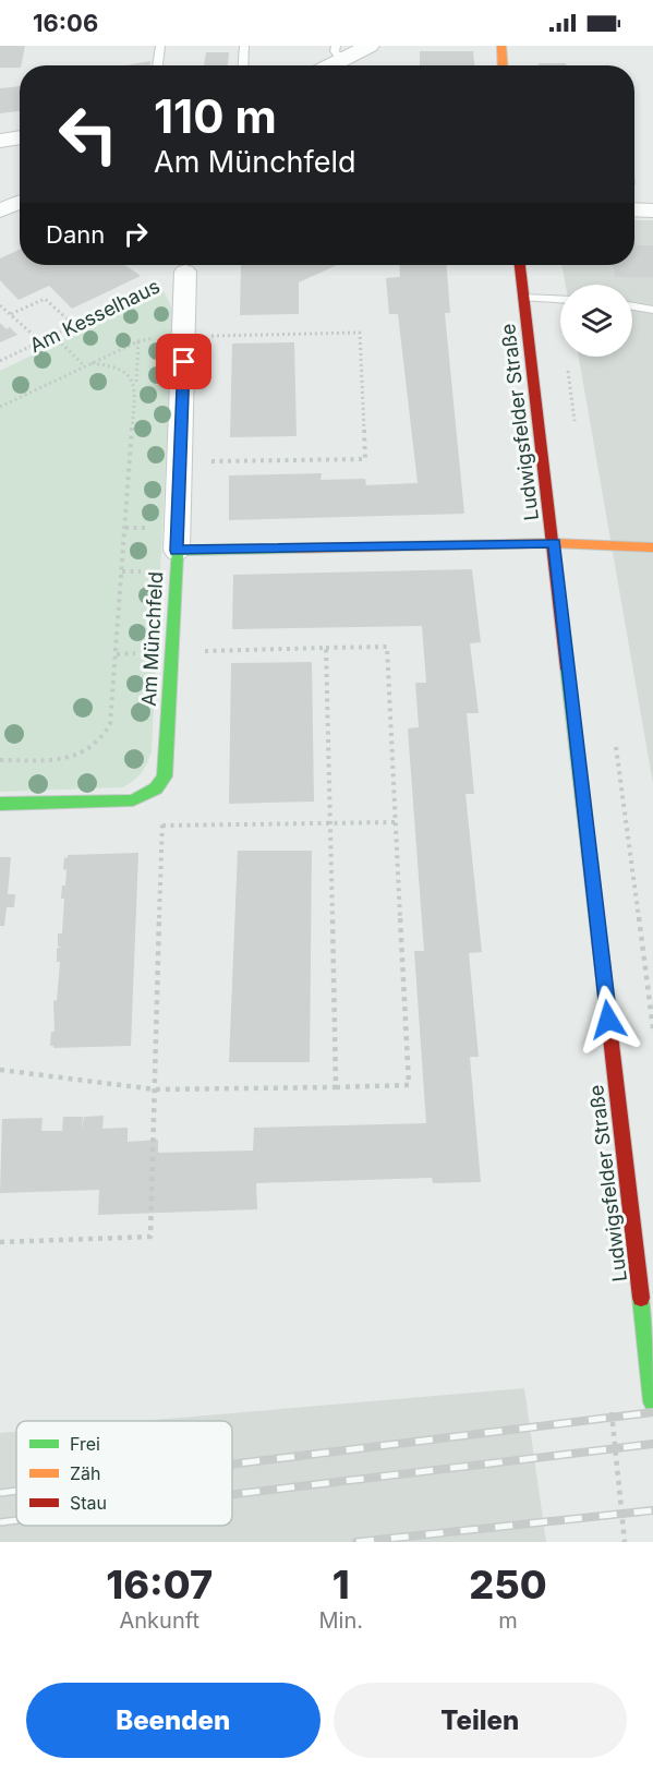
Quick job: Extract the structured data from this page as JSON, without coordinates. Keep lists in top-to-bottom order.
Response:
{
  "streets": {
    "street": ["Am Kesselhaus", "Ludwigsfelder Straße", "Am Münchfeld"]
  },
  "crossings": [
    ["Am Kesselhaus", "Am Münchfeld"],
    ["Ludwigsfelder Straße", "Am Münchfeld"]
  ],
  "legend": ["Frei", "Zäh", "Stau"],
  "page": {
    "status": "16:06",
    "turn": ["110 m", "Am Münchfeld"],
    "then": "Dann",
    "eta": [
      "16:07",
      "Ankunft",
      "1",
      "Min.",
      "250",
      "m"
    ],
    "buttons": ["Beenden", "Teilen"]
  }
}
